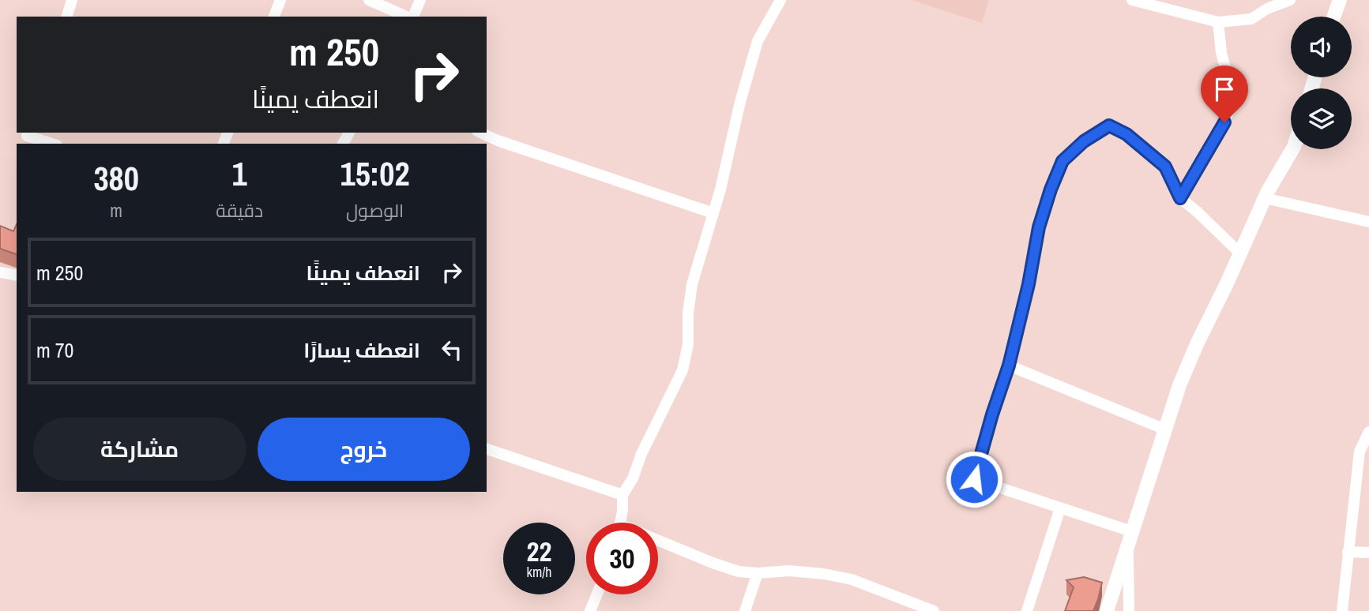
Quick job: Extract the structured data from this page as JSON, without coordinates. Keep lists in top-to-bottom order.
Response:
{
  "page": {
    "turn": ["250 m", "انعطف يمينًا"],
    "eta": [
      "15:02",
      "الوصول",
      "1",
      "دقيقة",
      "380",
      "m"
    ],
    "list": [
      {
        "name": "انعطف يمينًا",
        "value": "250 m"
      },
      {
        "name": "انعطف يسارًا",
        "value": "70 m"
      }
    ],
    "buttons": ["خروج", "مشاركة"],
    "speed": "22 km/h",
    "limit": "30"
  }
}
